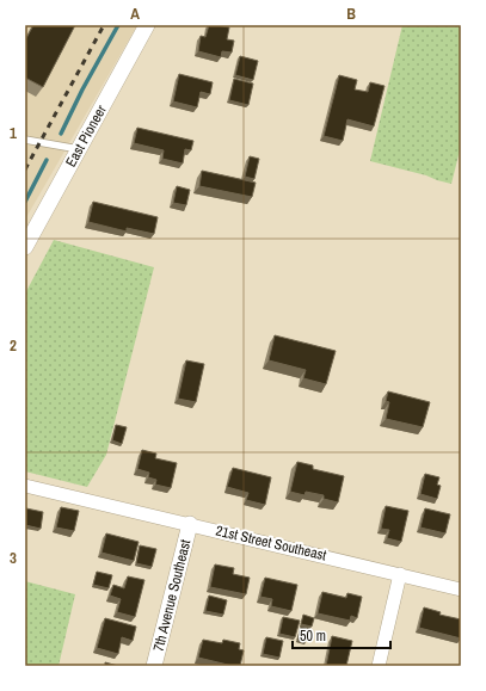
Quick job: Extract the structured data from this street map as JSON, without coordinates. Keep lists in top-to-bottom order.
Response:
{
  "streets": {
    "street": ["East Pioneer", "21st Street Southeast", "7th Avenue Southeast"]
  },
  "crossings": [
    ["21st Street Southeast", "7th Avenue Southeast"]
  ],
  "scale_bar": "50 m",
  "grid": {
    "columns": ["A", "B"],
    "rows": ["1", "2", "3"]
  }
}
